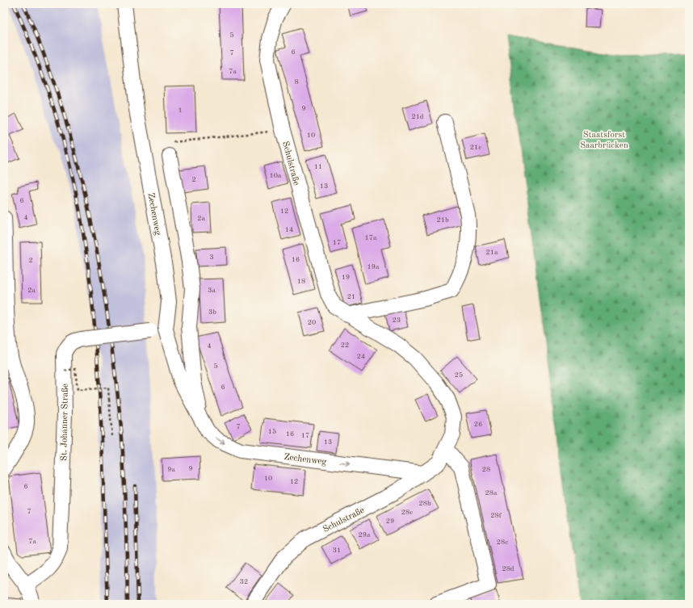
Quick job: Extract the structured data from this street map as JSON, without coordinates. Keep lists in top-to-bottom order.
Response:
{
  "streets": {
    "street": ["Schulstraße", "Zechenweg", "St. Johanner Straße"]
  },
  "crossings": [
    ["Schulstraße", "Zechenweg"],
    ["Zechenweg", "St. Johanner Straße"]
  ],
  "parks": ["Staatsforst Saarbrücken"],
  "house_numbers": [
    "5",
    "6",
    "7",
    "7a",
    "8",
    "9",
    "1",
    "21d",
    "10",
    "21c",
    "11",
    "10a",
    "2",
    "13",
    "6",
    "12",
    "4",
    "2a",
    "21b",
    "14",
    "17a",
    "17",
    "21a",
    "3",
    "16",
    "2",
    "19a",
    "19",
    "18",
    "2a",
    "3a",
    "21",
    "3b",
    "23",
    "20",
    "22",
    "4",
    "24",
    "5",
    "25",
    "6",
    "26",
    "7",
    "15",
    "16",
    "17",
    "13",
    "9",
    "9a",
    "28",
    "10",
    "12",
    "6",
    "28a",
    "28b",
    "7",
    "28c",
    "28f",
    "29",
    "29a",
    "7a",
    "28e",
    "31",
    "28d",
    "32"
  ]
}
